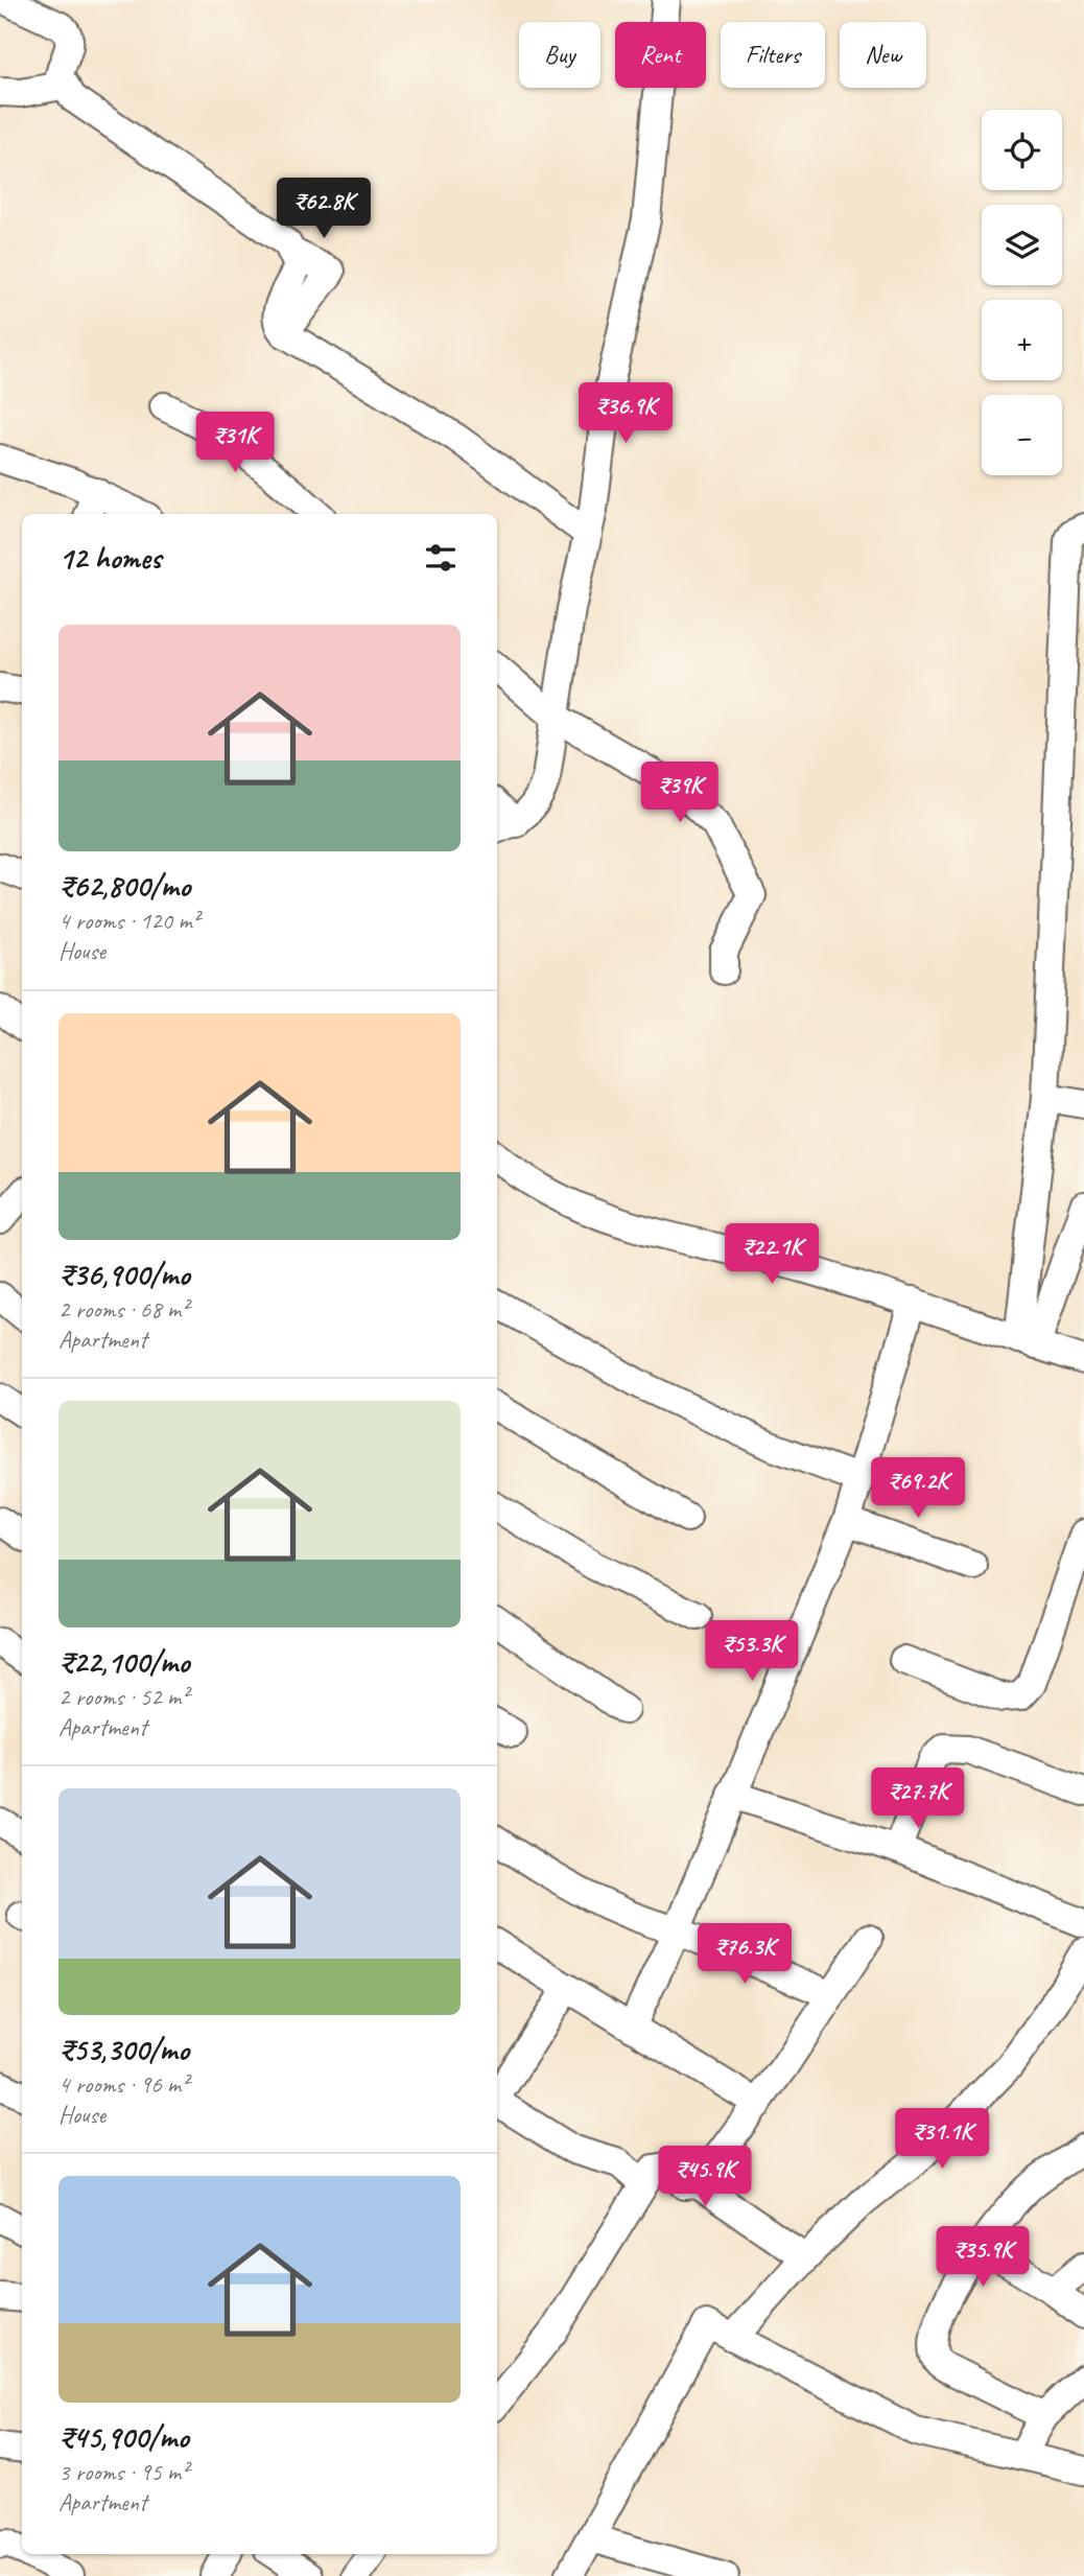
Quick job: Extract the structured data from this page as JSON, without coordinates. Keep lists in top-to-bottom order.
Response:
{
  "page": {
    "chip": [
      "Buy",
      "Rent",
      "Filters",
      "New"
    ],
    "map_buttons": ["+", "−"],
    "price": [
      "₹62.8K",
      "₹36.9K",
      "₹31K",
      "₹39K",
      "₹22.1K",
      "₹69.2K",
      "₹53.3K",
      "₹27.7K",
      "₹76.3K",
      "₹31.1K",
      "₹45.9K",
      "₹35.9K"
    ],
    "heading": "12 homes",
    "list": [
      {
        "name": "₹62,800/mo",
        "note": "4 rooms · 120 m² · House"
      },
      {
        "name": "₹36,900/mo",
        "note": "2 rooms · 68 m² · Apartment"
      },
      {
        "name": "₹22,100/mo",
        "note": "2 rooms · 52 m² · Apartment"
      },
      {
        "name": "₹53,300/mo",
        "note": "4 rooms · 96 m² · House"
      },
      {
        "name": "₹45,900/mo",
        "note": "3 rooms · 95 m² · Apartment"
      }
    ]
  }
}
